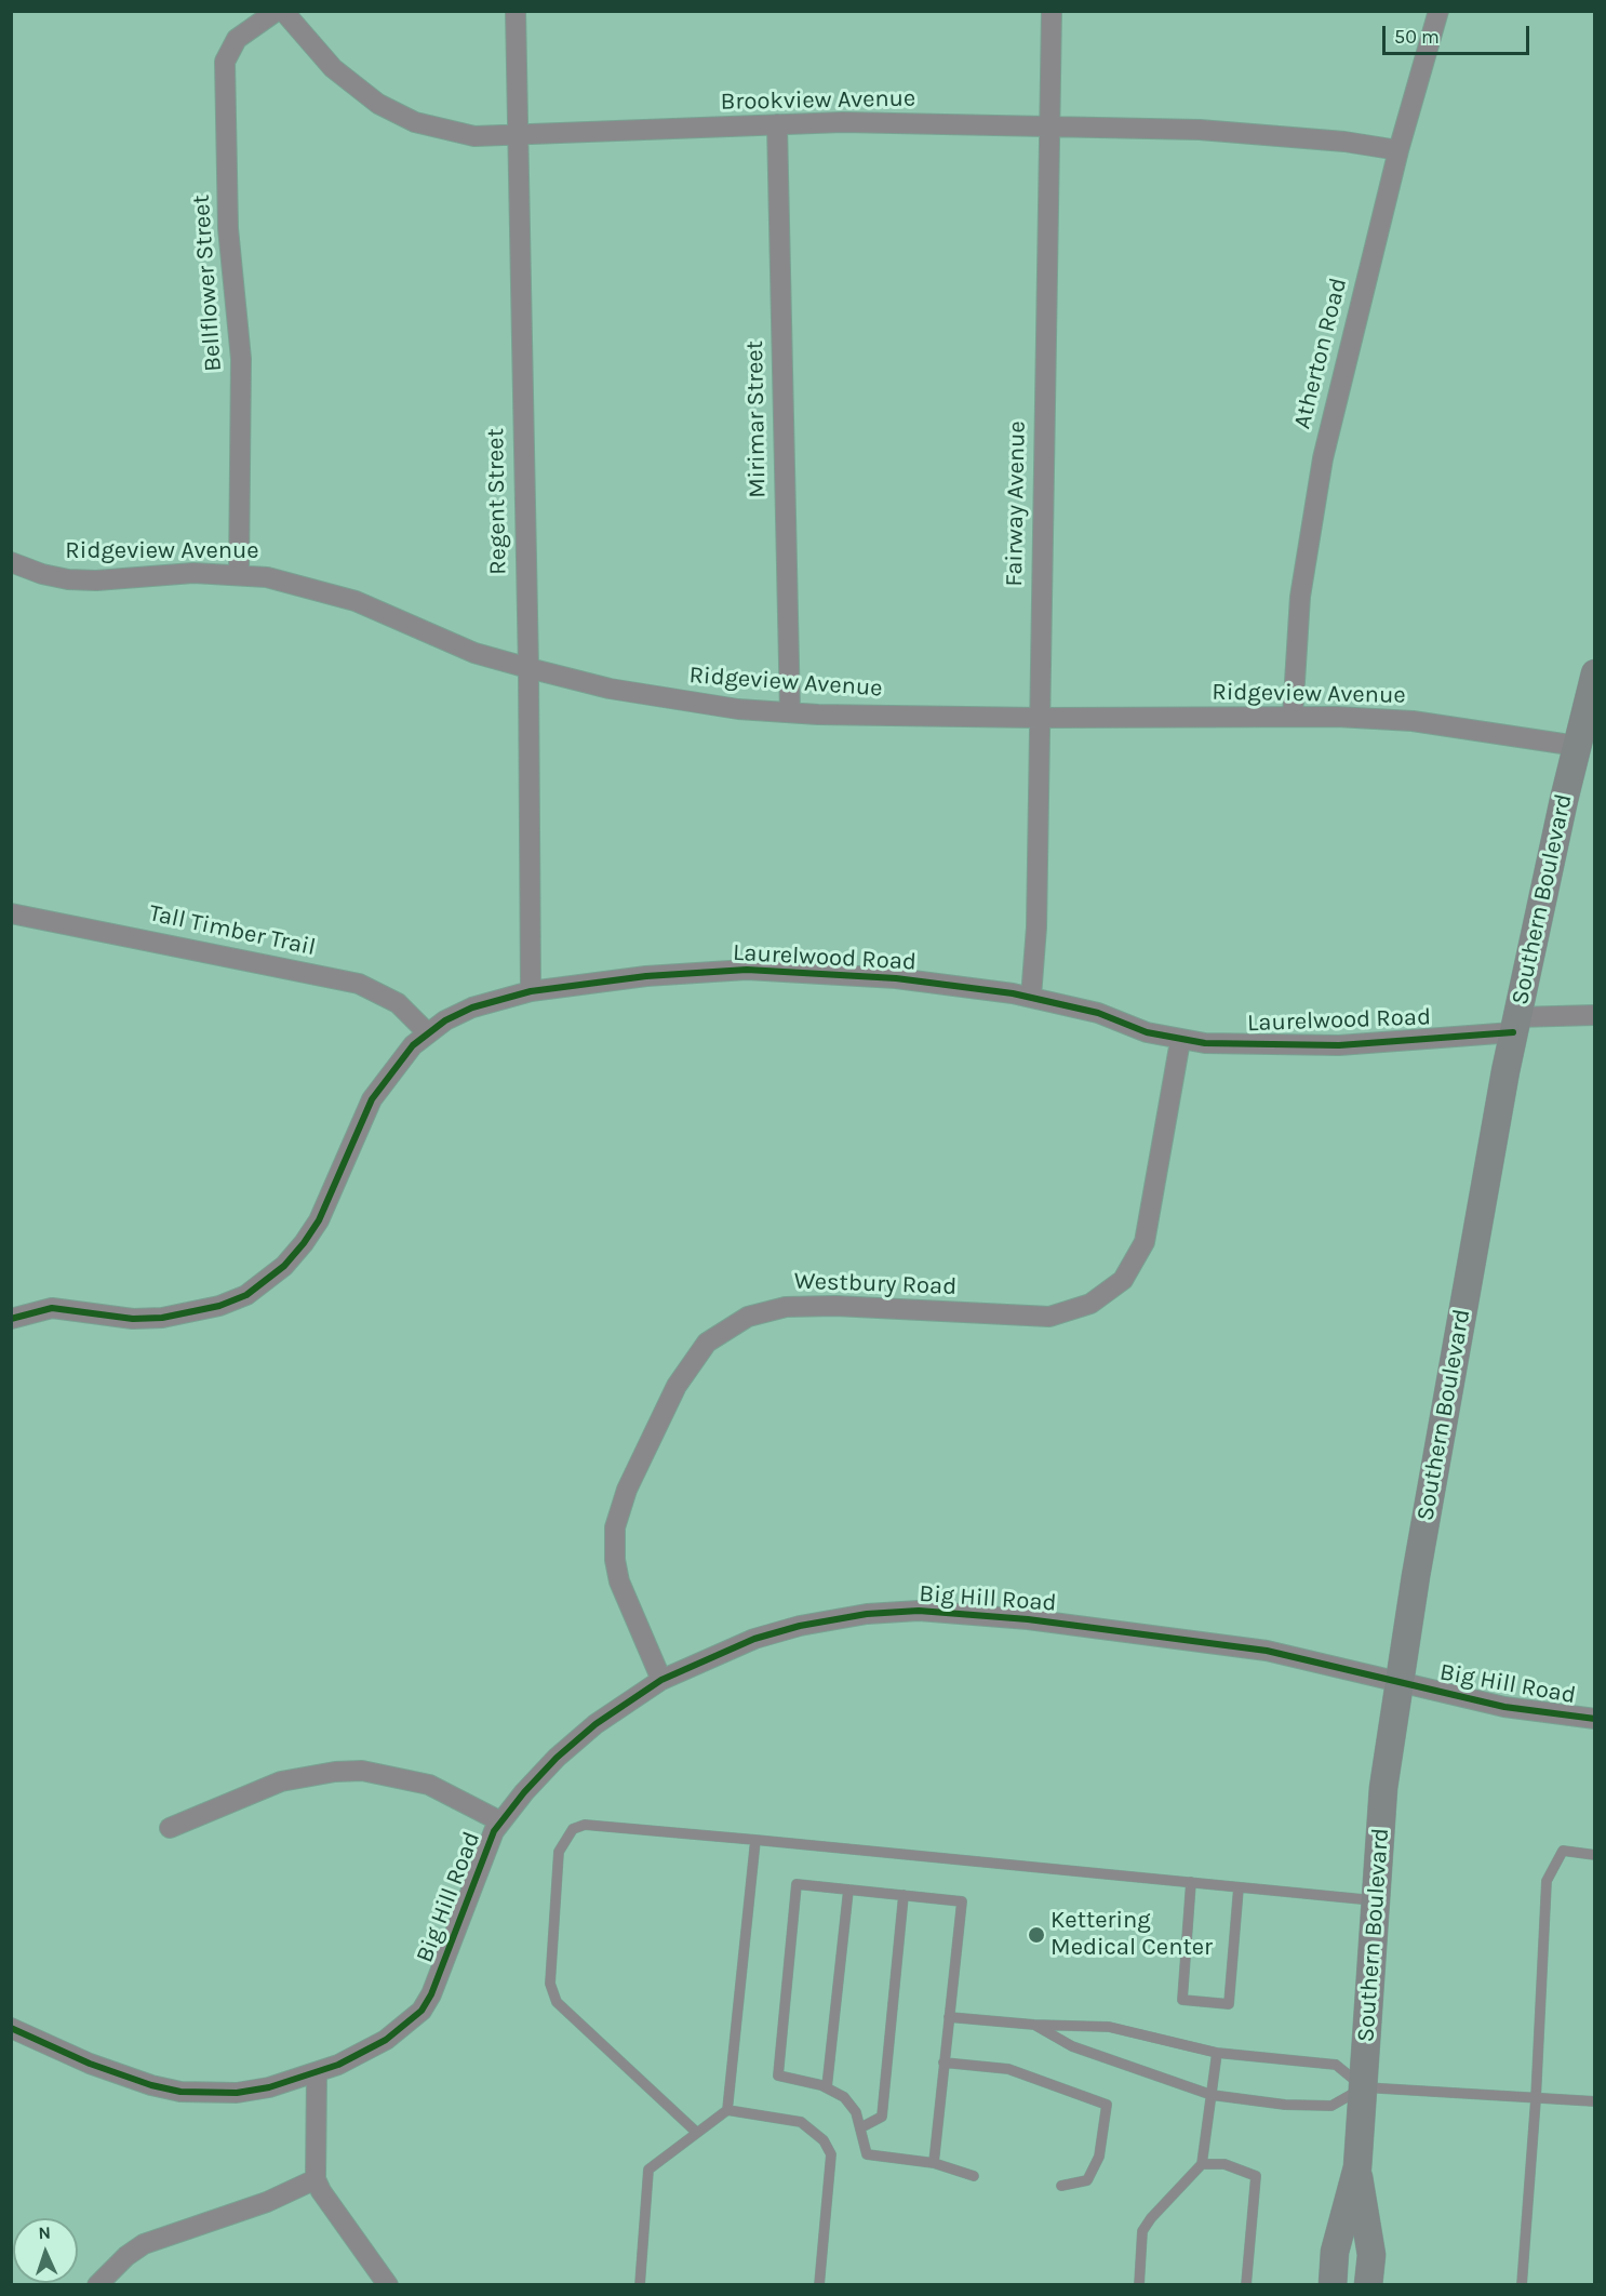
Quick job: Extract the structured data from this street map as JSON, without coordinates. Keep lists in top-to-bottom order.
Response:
{
  "streets": {
    "street": [
      "Brookview Avenue",
      "Bellflower Street",
      "Atherton Road",
      "Mirimar Street",
      "Regent Street",
      "Fairway Avenue",
      "Ridgeview Avenue",
      "Southern Boulevard",
      "Tall Timber Trail",
      "Laurelwood Road",
      "Westbury Road",
      "Big Hill Road"
    ]
  },
  "crossings": [
    ["Brookview Avenue", "Atherton Road"],
    ["Brookview Avenue", "Mirimar Street"],
    ["Brookview Avenue", "Regent Street"],
    ["Brookview Avenue", "Fairway Avenue"],
    ["Bellflower Street", "Ridgeview Avenue"],
    ["Atherton Road", "Ridgeview Avenue"],
    ["Mirimar Street", "Ridgeview Avenue"],
    ["Regent Street", "Ridgeview Avenue"],
    ["Regent Street", "Laurelwood Road"],
    ["Fairway Avenue", "Ridgeview Avenue"],
    ["Fairway Avenue", "Laurelwood Road"],
    ["Ridgeview Avenue", "Southern Boulevard"],
    ["Southern Boulevard", "Laurelwood Road"],
    ["Southern Boulevard", "Big Hill Road"],
    ["Tall Timber Trail", "Laurelwood Road"],
    ["Laurelwood Road", "Westbury Road"],
    ["Westbury Road", "Big Hill Road"]
  ],
  "places": ["Kettering Medical Center"],
  "scale_bar": "50 m",
  "north": "top"
}
